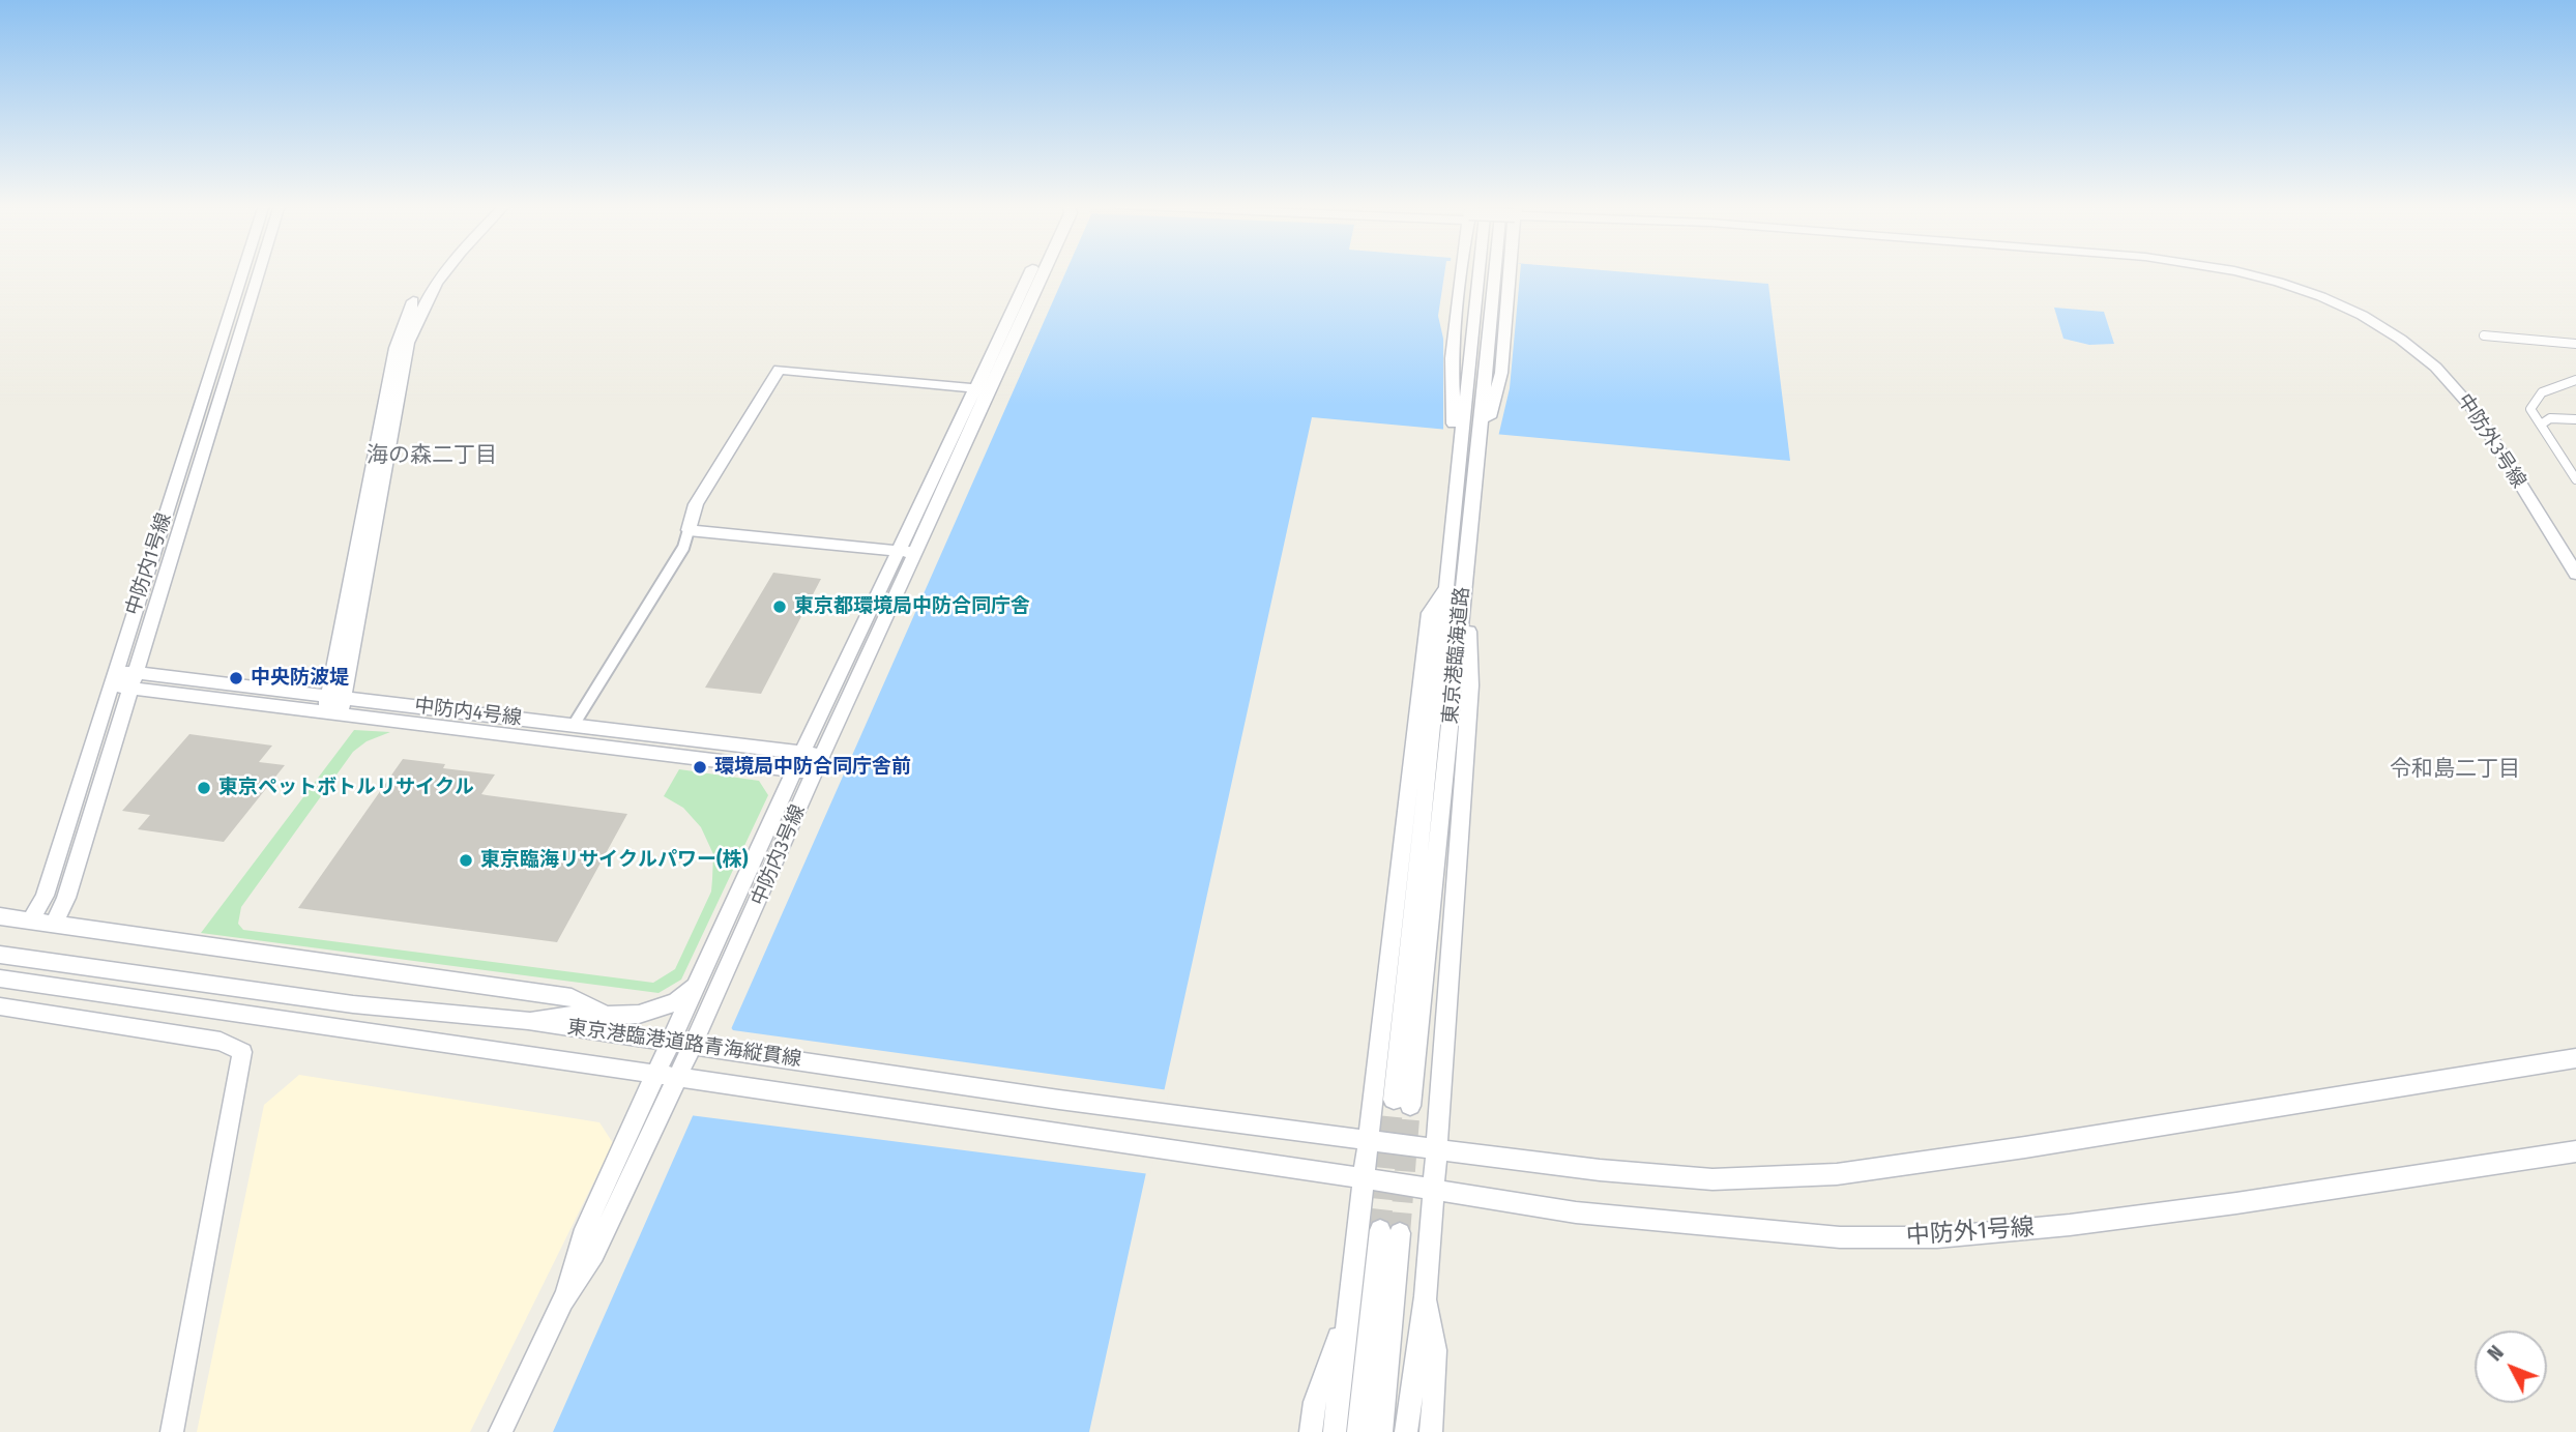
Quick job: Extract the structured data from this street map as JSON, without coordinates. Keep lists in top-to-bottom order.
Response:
{
  "streets": {
    "street": [
      "中防外3号線",
      "中防内1号線",
      "東京港臨海道路",
      "中防内4号線",
      "中防内3号線",
      "東京港臨港道路青海縦貫線",
      "中防外1号線"
    ]
  },
  "crossings": [
    ["中防内1号線", "中防内4号線"],
    ["中防内4号線", "中防内3号線"],
    ["中防内3号線", "東京港臨港道路青海縦貫線"],
    ["東京港臨港道路青海縦貫線", "中防外1号線"]
  ],
  "districts": ["海の森二丁目", "令和島二丁目"],
  "places": [
    "東京都環境局中防合同庁舎",
    "中央防波堤",
    "環境局中防合同庁舎前",
    "東京ペットボトルリサイクル",
    "東京臨海リサイクルパワー(株)"
  ],
  "north": "top left"
}
